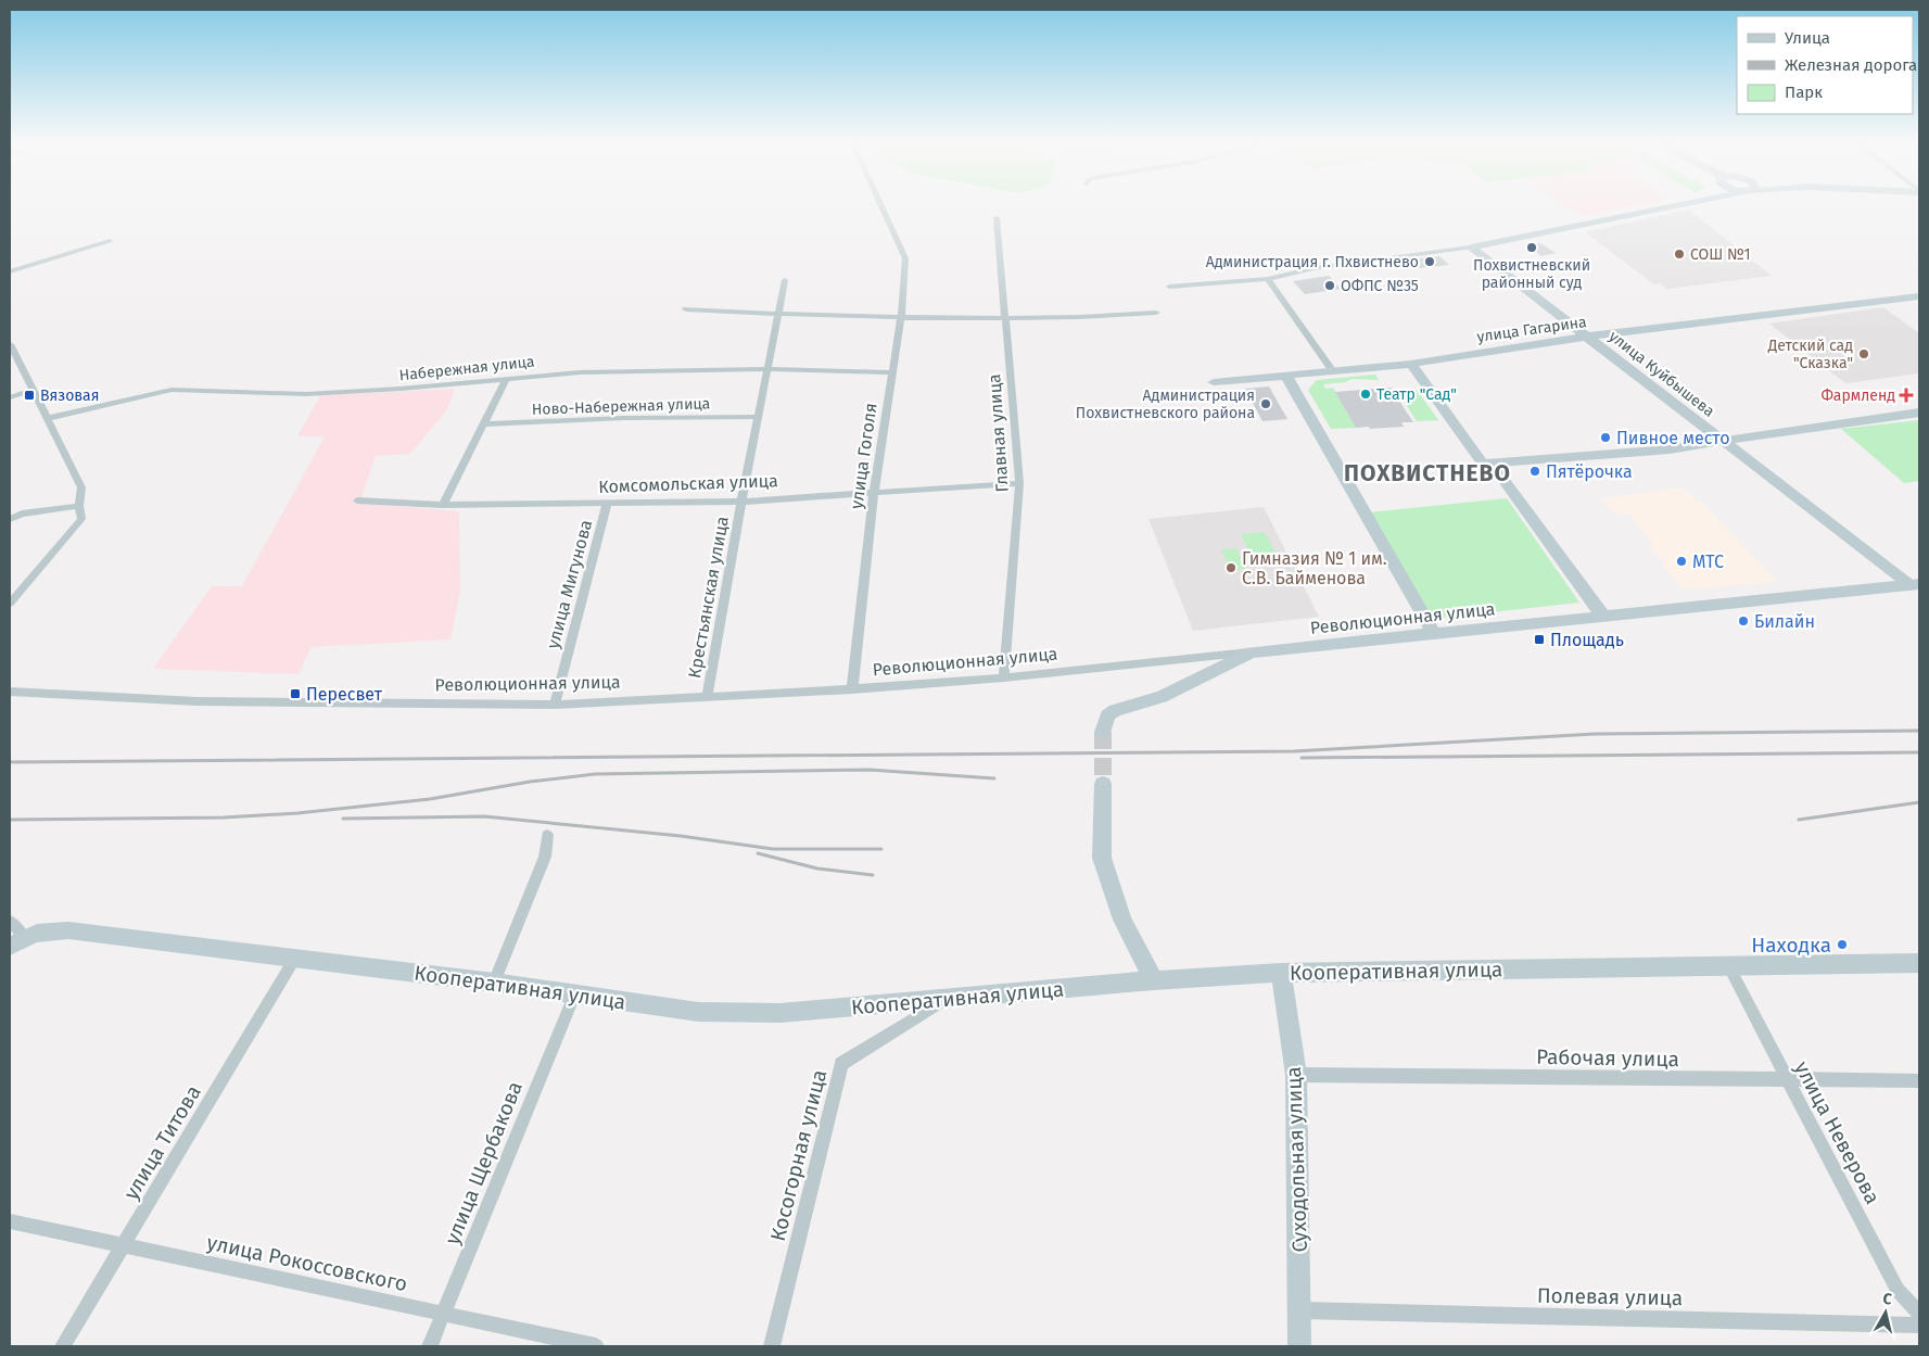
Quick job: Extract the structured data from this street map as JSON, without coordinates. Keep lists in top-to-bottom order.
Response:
{
  "streets": {
    "street": [
      "улица Гагарина",
      "Набережная улица",
      "улица Куйбышева",
      "Ново-Набережная улица",
      "Главная улица",
      "улица Гоголя",
      "Комсомольская улица",
      "улица Мигунова",
      "Крестьянская улица",
      "Революционная улица",
      "Кооперативная улица",
      "Рабочая улица",
      "улица Неверова",
      "улица Титова",
      "Косогорная улица",
      "Суходольная улица",
      "улица Щербакова",
      "улица Рокоссовского",
      "Полевая улица"
    ]
  },
  "crossings": [
    ["улица Гагарина", "улица Куйбышева"],
    ["Набережная улица", "улица Гоголя"],
    ["Набережная улица", "Крестьянская улица"],
    ["улица Куйбышева", "Революционная улица"],
    ["Ново-Набережная улица", "Крестьянская улица"],
    ["Главная улица", "Комсомольская улица"],
    ["Главная улица", "Революционная улица"],
    ["улица Гоголя", "Комсомольская улица"],
    ["улица Гоголя", "Революционная улица"],
    ["Комсомольская улица", "улица Мигунова"],
    ["Комсомольская улица", "Крестьянская улица"],
    ["улица Мигунова", "Революционная улица"],
    ["Крестьянская улица", "Революционная улица"],
    ["Кооперативная улица", "улица Неверова"],
    ["Кооперативная улица", "улица Титова"],
    ["Кооперативная улица", "Косогорная улица"],
    ["Кооперативная улица", "Суходольная улица"],
    ["Кооперативная улица", "улица Щербакова"],
    ["Рабочая улица", "улица Неверова"],
    ["Рабочая улица", "Суходольная улица"],
    ["улица Титова", "улица Рокоссовского"],
    ["Суходольная улица", "Полевая улица"],
    ["улица Щербакова", "улица Рокоссовского"]
  ],
  "districts": ["ПОХВИСТНЕВО"],
  "places": {
    "other": [
      "Похвистневский районный суд",
      "СОШ №1",
      "Администрация г. Пхвистнево",
      "ОФПС №35",
      "Детский сад \"Сказка\"",
      "Театр \"Сад\"",
      "Администрация Похвистневского района",
      "Пивное место",
      "Пятёрочка",
      "МТС",
      "Гимназия № 1 им. С.В. Байменова",
      "Билайн",
      "Находка"
    ],
    "transit": ["Вязовая", "Площадь", "Пересвет"],
    "health": ["Фармленд"]
  },
  "legend": ["Улица", "Железная дорога", "Парк"],
  "north": "top"
}
